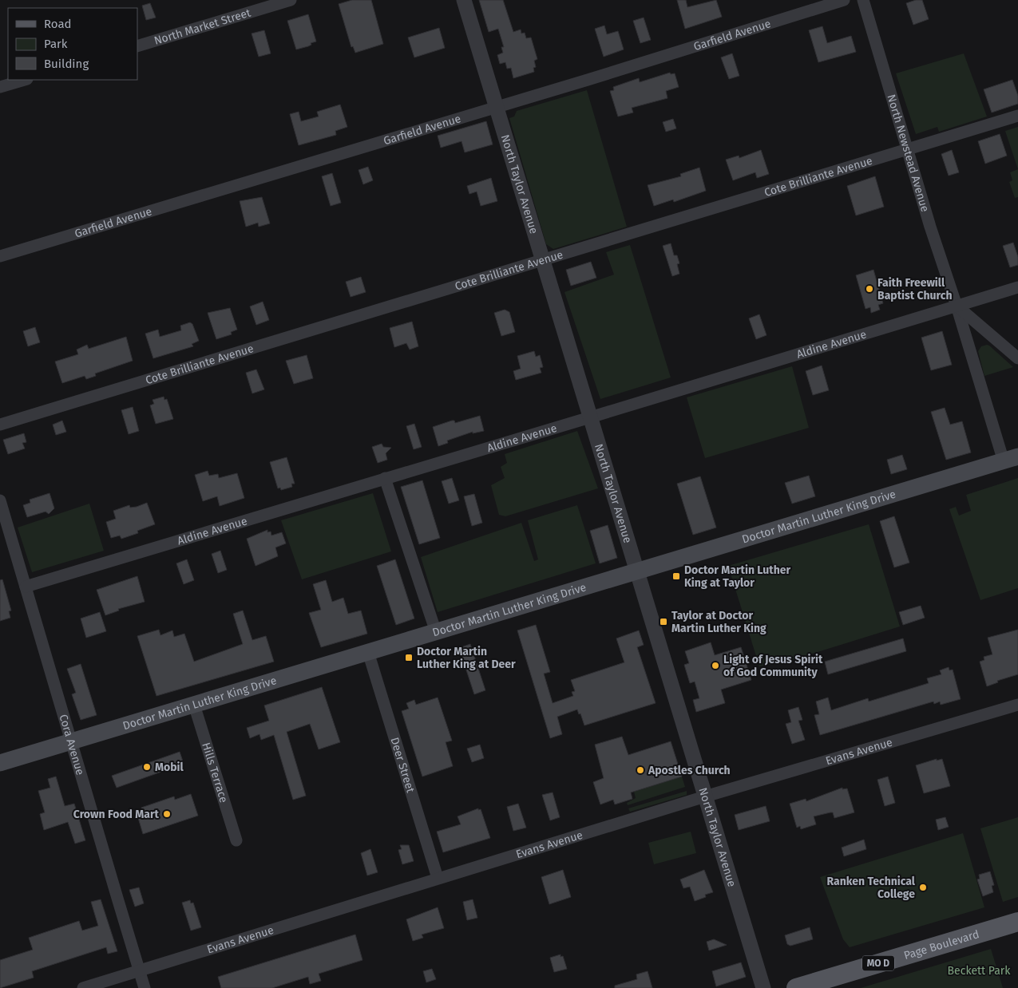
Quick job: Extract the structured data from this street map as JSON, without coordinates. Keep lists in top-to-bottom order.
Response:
{
  "streets": {
    "main road": ["Doctor Martin Luther King Drive", "Page Boulevard", "MO D"],
    "street": [
      "North Market Street",
      "Garfield Avenue",
      "North Newstead Avenue",
      "Cote Brilliante Avenue",
      "North Taylor Avenue",
      "Aldine Avenue",
      "Cora Avenue",
      "Evans Avenue",
      "Deer Street",
      "Hills Terrace"
    ]
  },
  "crossings": [
    ["Garfield Avenue", "North Taylor Avenue"],
    ["North Newstead Avenue", "Cote Brilliante Avenue"],
    ["North Newstead Avenue", "Aldine Avenue"],
    ["North Newstead Avenue", "Doctor Martin Luther King Drive"],
    ["Cote Brilliante Avenue", "North Taylor Avenue"],
    ["North Taylor Avenue", "Aldine Avenue"],
    ["North Taylor Avenue", "Doctor Martin Luther King Drive"],
    ["North Taylor Avenue", "Evans Avenue"],
    ["Aldine Avenue", "Cora Avenue"],
    ["Doctor Martin Luther King Drive", "Cora Avenue"],
    ["Doctor Martin Luther King Drive", "Deer Street"],
    ["Doctor Martin Luther King Drive", "Hills Terrace"],
    ["Cora Avenue", "Evans Avenue"],
    ["Evans Avenue", "Deer Street"]
  ],
  "parks": ["Beckett Park"],
  "places": {
    "other": [
      "Faith Freewill Baptist Church",
      "Light of Jesus Spirit of God Community",
      "Mobil",
      "Apostles Church",
      "Crown Food Mart",
      "Ranken Technical College"
    ],
    "transit": ["Doctor Martin Luther King at Taylor", "Taylor at Doctor Martin Luther King", "Doctor Martin Luther King at Deer"]
  },
  "legend": ["Road", "Park", "Building"]
}
